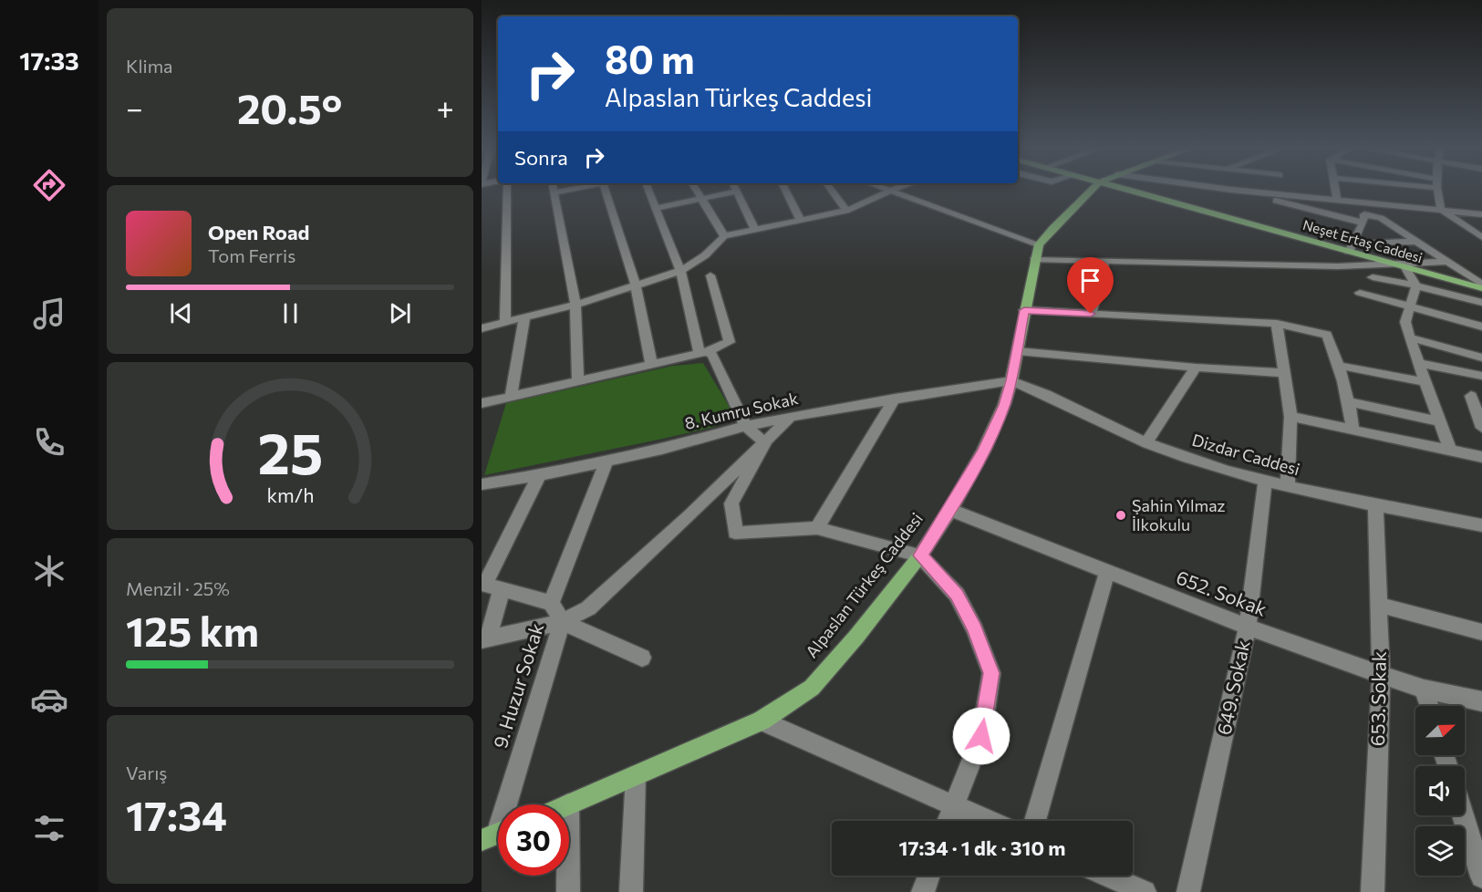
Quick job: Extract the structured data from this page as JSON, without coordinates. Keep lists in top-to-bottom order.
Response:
{
  "streets": {
    "main road": ["Neşet Ertaş Caddesi", "Alpaslan Türkeş Caddesi"],
    "street": [
      "8. Kumru Sokak",
      "Dizdar Caddesi",
      "652. Sokak",
      "9. Huzur Sokak",
      "649. Sokak",
      "653. Sokak"
    ]
  },
  "crossings": [
    ["8. Kumru Sokak", "Dizdar Caddesi"],
    ["8. Kumru Sokak", "Alpaslan Türkeş Caddesi"],
    ["8. Kumru Sokak", "9. Huzur Sokak"],
    ["Dizdar Caddesi", "Alpaslan Türkeş Caddesi"],
    ["Dizdar Caddesi", "649. Sokak"],
    ["Dizdar Caddesi", "653. Sokak"],
    ["Alpaslan Türkeş Caddesi", "652. Sokak"],
    ["652. Sokak", "649. Sokak"],
    ["652. Sokak", "653. Sokak"]
  ],
  "places": ["Şahin Yılmaz İlkokulu"],
  "north": "top right",
  "page": {
    "tabs": "17:33",
    "tile": [
      "Klima",
      ["Menzil · 25%", "125 km"],
      ["Varış", "17:34"]
    ],
    "turn": ["80 m", "Alpaslan Türkeş Caddesi"],
    "heat": ["−", "20.5°", "+"],
    "then": "Sonra",
    "song": ["Open Road", "Tom Ferris"],
    "limit": "30",
    "trip": "17:34 · 1 dk · 310 m",
    "gauge": ["25", "km/h"]
  }
}
